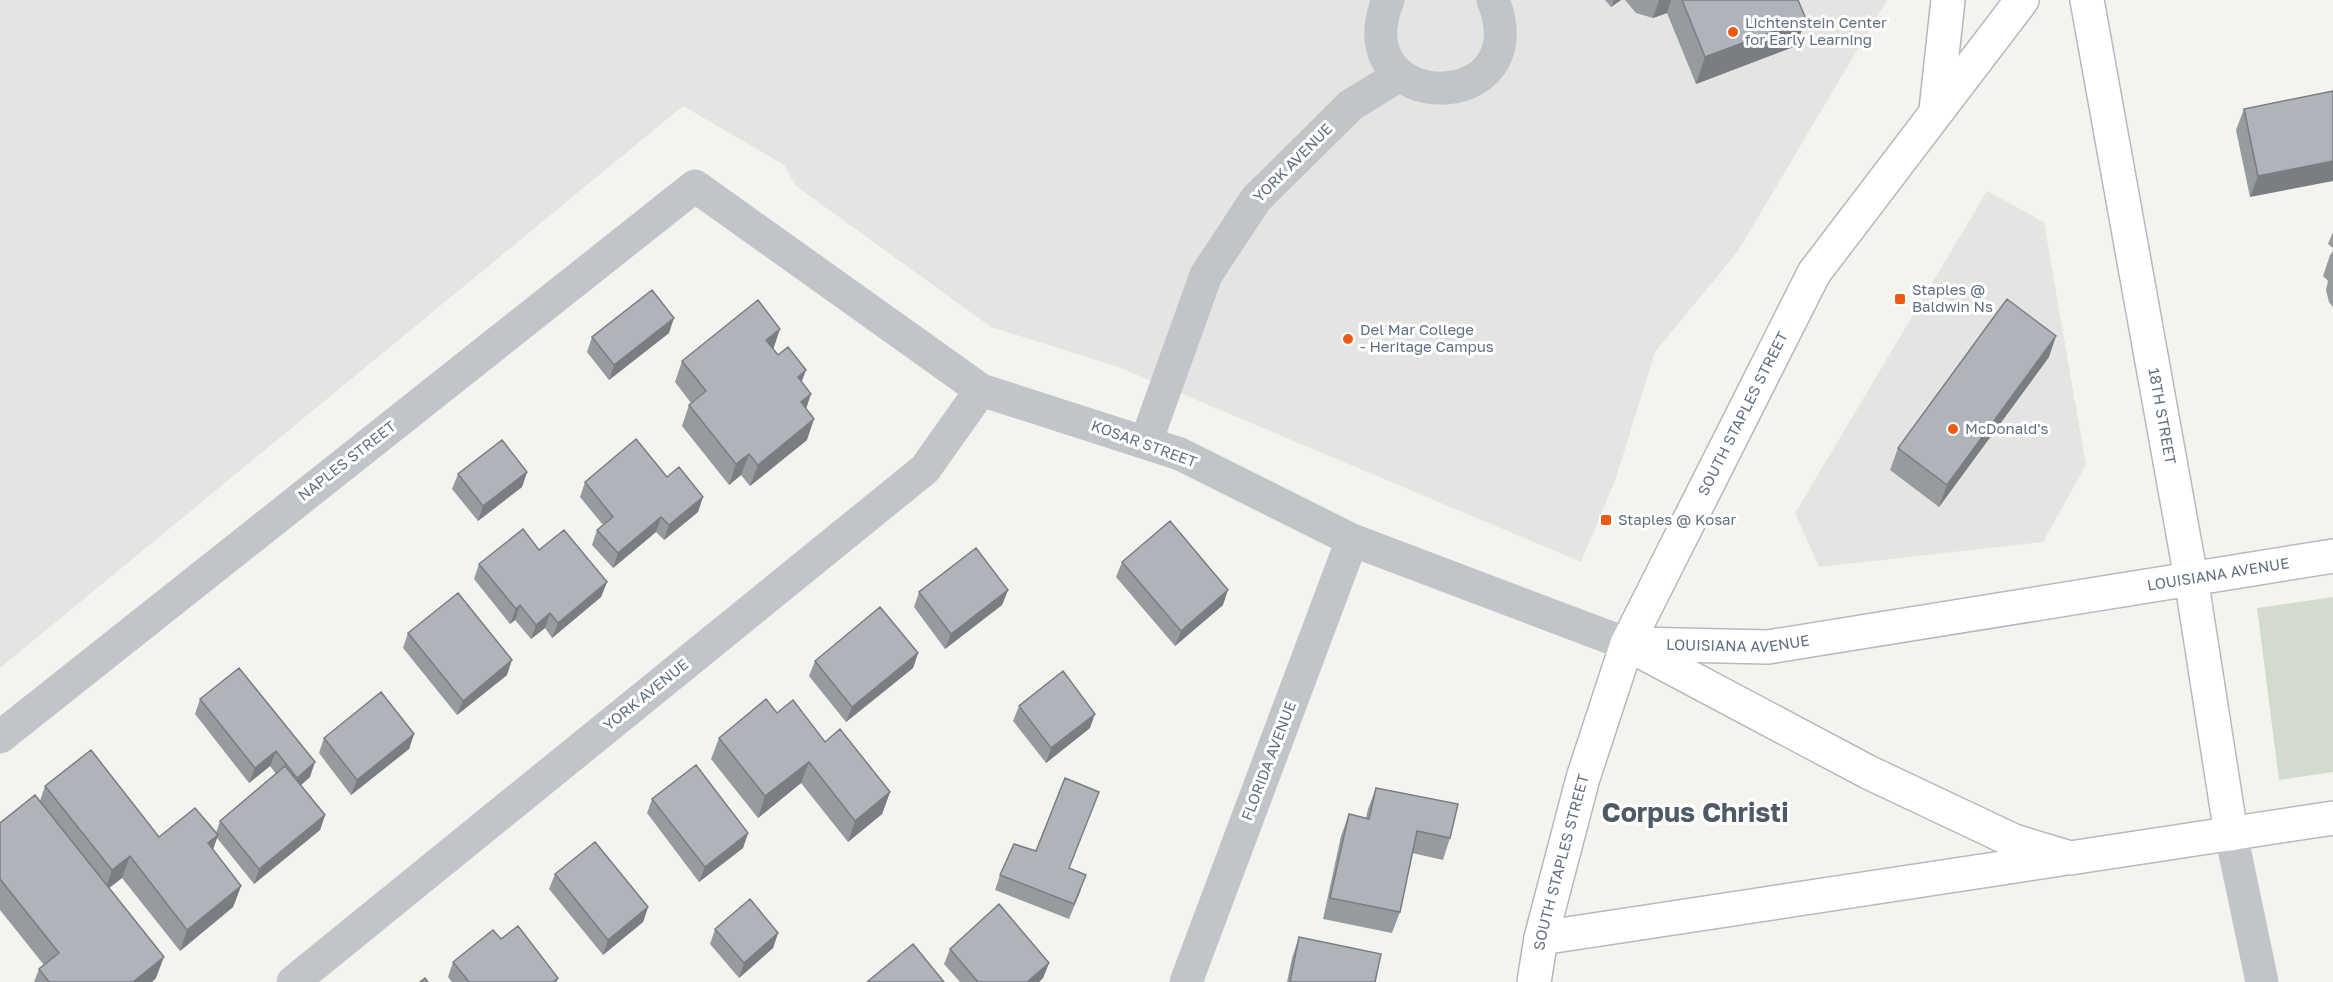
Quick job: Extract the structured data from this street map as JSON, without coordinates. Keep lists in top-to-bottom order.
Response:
{
  "streets": {
    "main road": ["SOUTH STAPLES STREET", "18TH STREET", "LOUISIANA AVENUE"],
    "street": [
      "YORK AVENUE",
      "KOSAR STREET",
      "NAPLES STREET",
      "FLORIDA AVENUE"
    ]
  },
  "crossings": [
    ["YORK AVENUE", "KOSAR STREET"],
    ["SOUTH STAPLES STREET", "KOSAR STREET"],
    ["SOUTH STAPLES STREET", "LOUISIANA AVENUE"],
    ["18TH STREET", "LOUISIANA AVENUE"],
    ["KOSAR STREET", "NAPLES STREET"],
    ["KOSAR STREET", "LOUISIANA AVENUE"],
    ["KOSAR STREET", "FLORIDA AVENUE"]
  ],
  "districts": ["Corpus Christi"],
  "places": {
    "other": ["Lichtenstein Center for Early Learning", "Del Mar College - Heritage Campus", "McDonald's"],
    "transit": ["Staples @ Baldwin Ns", "Staples @ Kosar"]
  }
}
